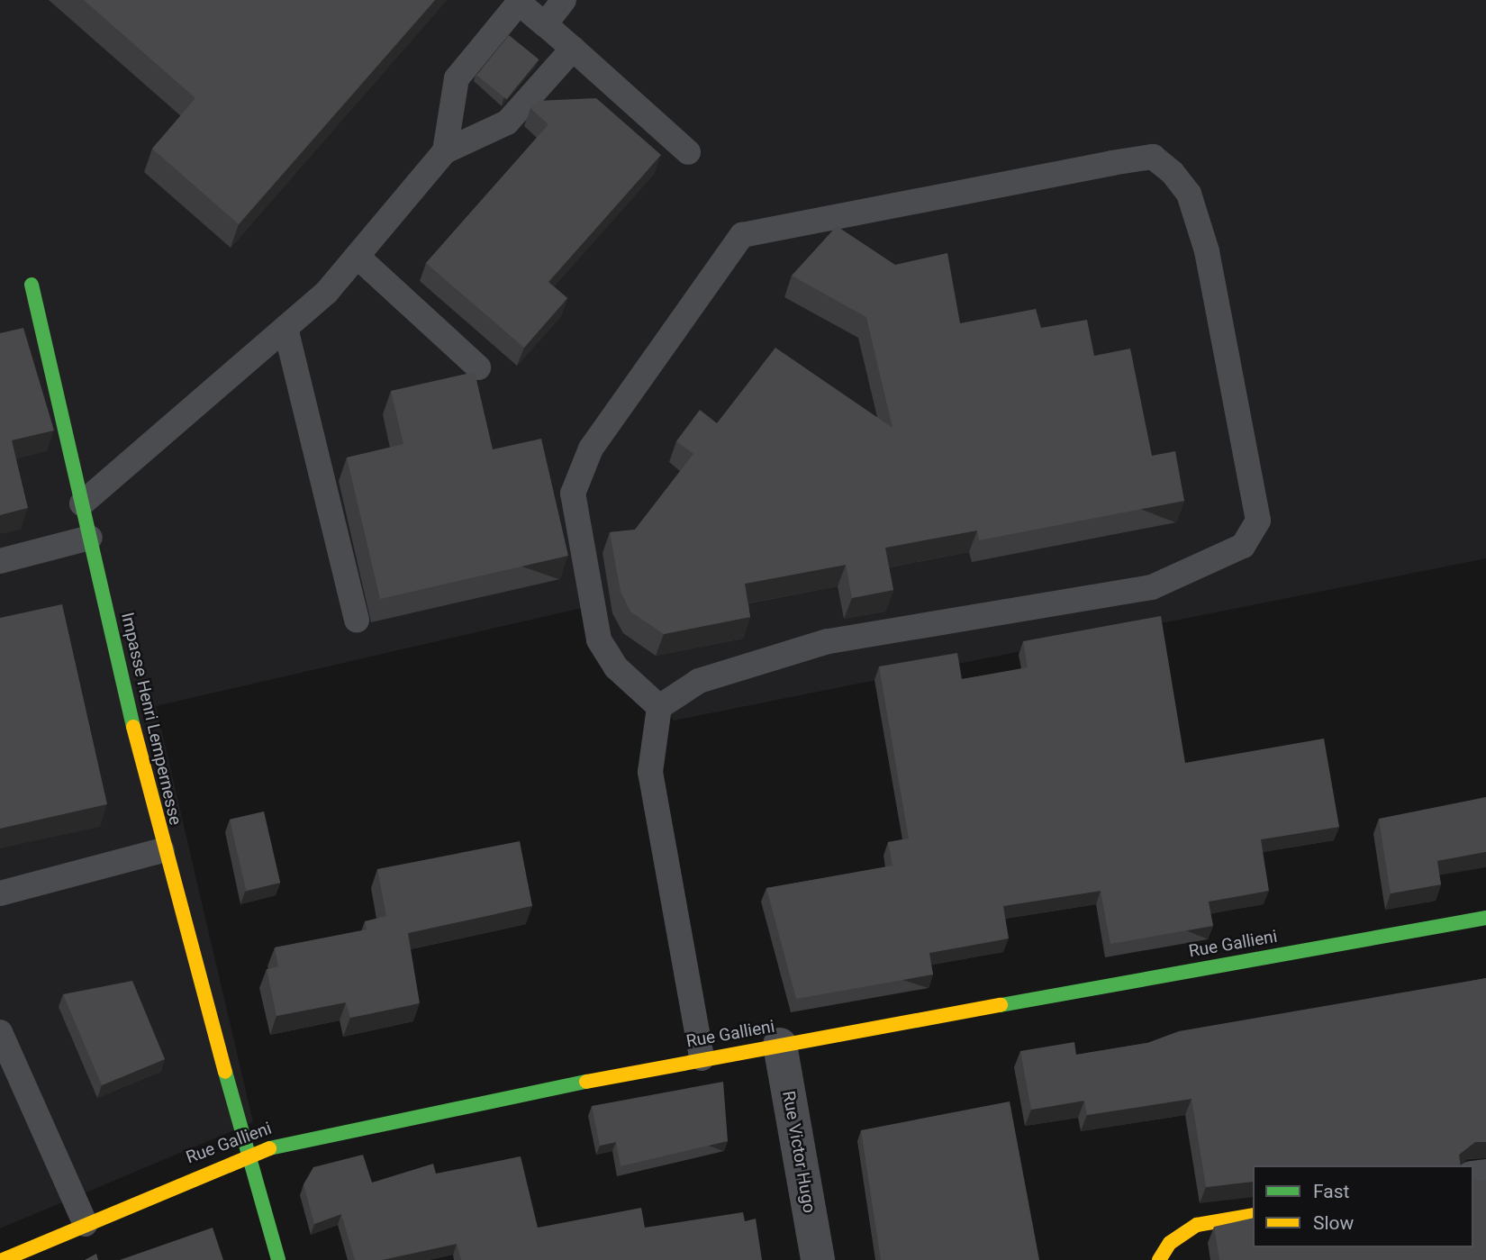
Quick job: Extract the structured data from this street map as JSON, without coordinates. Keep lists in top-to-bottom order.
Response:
{
  "streets": {
    "street": ["Impasse Henri Lempernesse", "Rue Gallieni", "Rue Victor Hugo"]
  },
  "crossings": [
    ["Impasse Henri Lempernesse", "Rue Gallieni"],
    ["Rue Gallieni", "Rue Victor Hugo"]
  ],
  "legend": ["Fast", "Slow"]
}
